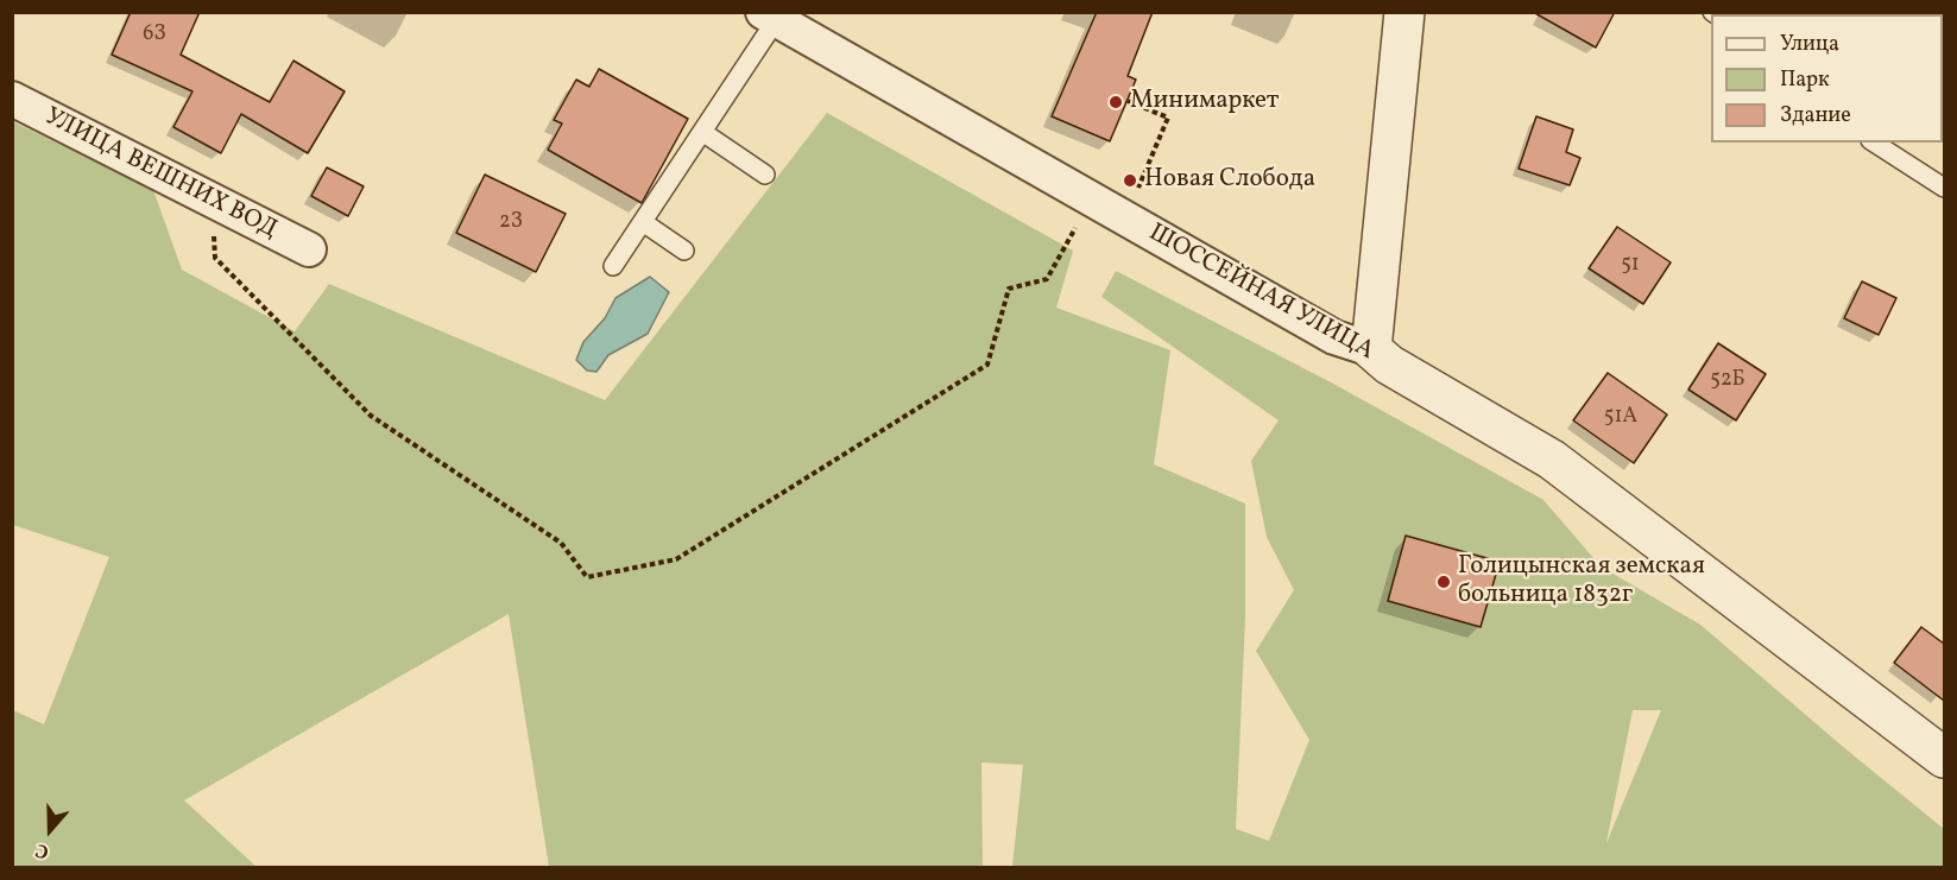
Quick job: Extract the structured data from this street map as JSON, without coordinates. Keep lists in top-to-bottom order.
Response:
{
  "streets": {
    "street": ["УЛИЦА ВЕШНИХ ВОД", "ШОССЕЙНАЯ УЛИЦА"]
  },
  "places": ["Минимаркет", "Новая Слобода", "Голицынская земская больница 1832г"],
  "house_numbers": [
    "6З",
    "2З",
    "51",
    "52Б",
    "51А"
  ],
  "legend": ["Улица", "Парк", "Здание"],
  "north": "bottom"
}
